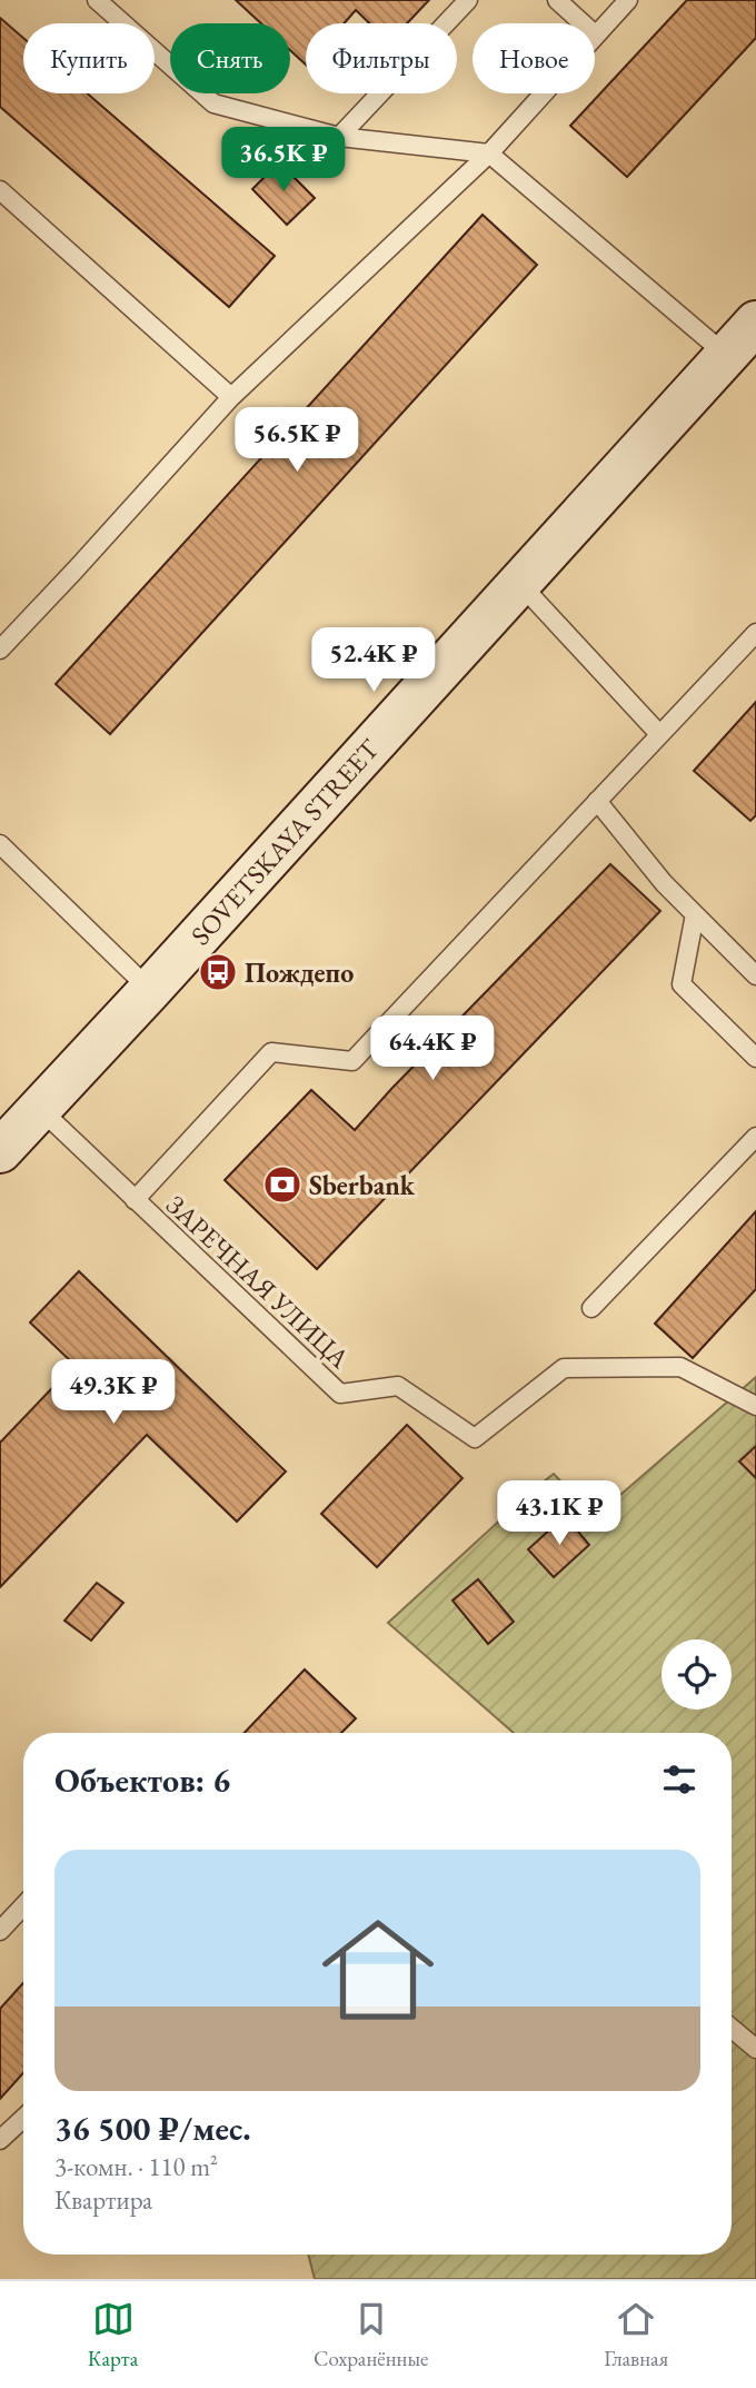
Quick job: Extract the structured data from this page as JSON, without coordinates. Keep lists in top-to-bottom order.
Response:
{
  "streets": {
    "main road": ["SOVETSKAYA STREET"],
    "lane": ["ЗАРЕЧНАЯ УЛИЦА"]
  },
  "crossings": [
    ["SOVETSKAYA STREET", "ЗАРЕЧНАЯ УЛИЦА"]
  ],
  "places": {
    "bus stop": ["Пождепо"],
    "bank": ["Sberbank"]
  },
  "page": {
    "chip": [
      "Купить",
      "Снять",
      "Фильтры",
      "Новое"
    ],
    "price": [
      "36.5K ₽",
      "56.5K ₽",
      "52.4K ₽",
      "64.4K ₽",
      "49.3K ₽",
      "43.1K ₽"
    ],
    "heading": "Объектов: 6",
    "list": [
      {
        "name": "36 500 ₽/мес.",
        "note": "3-комн. · 110 m² · Квартира"
      }
    ],
    "tabs": ["Карта", "Сохранённые", "Главная"]
  }
}
